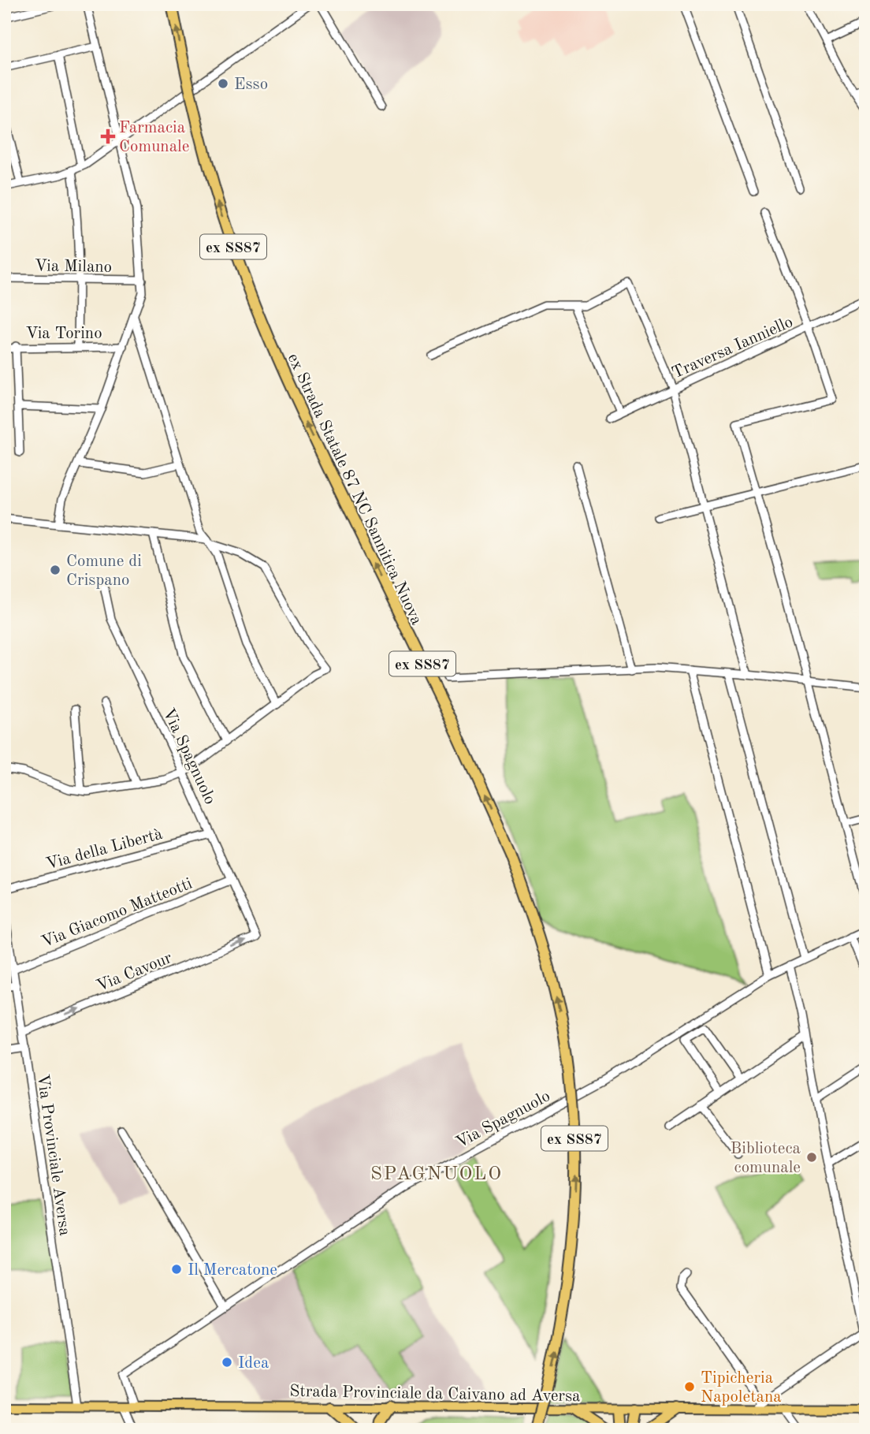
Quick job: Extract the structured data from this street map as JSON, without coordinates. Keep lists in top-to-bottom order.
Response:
{
  "streets": {
    "highway": ["ex SS87", "ex Strada Statale 87 NC Sannitica Nuova"],
    "main road": ["Strada Provinciale da Caivano ad Aversa"],
    "street": [
      "Via Milano",
      "Via Torino",
      "Traversa Ianniello",
      "Via Spagnuolo",
      "Via della Libertà",
      "Via Giacomo Matteotti",
      "Via Cavour",
      "Via Provinciale Aversa"
    ]
  },
  "crossings": [
    ["Via Spagnuolo", "Via della Libertà"],
    ["Via Spagnuolo", "Via Giacomo Matteotti"],
    ["Via Spagnuolo", "Via Cavour"],
    ["Via Spagnuolo", "Strada Provinciale da Caivano ad Aversa"],
    ["Via Giacomo Matteotti", "Via Provinciale Aversa"],
    ["Via Cavour", "Via Provinciale Aversa"],
    ["Via Provinciale Aversa", "Strada Provinciale da Caivano ad Aversa"]
  ],
  "one_way": ["ex Strada Statale 87 NC Sannitica Nuova", "Via Cavour"],
  "districts": ["SPAGNUOLO"],
  "places": {
    "other": [
      "Esso",
      "Comune di Crispano",
      "Biblioteca comunale",
      "Il Mercatone",
      "Idea",
      "Tipicheria Napoletana"
    ],
    "health": ["Farmacia Comunale"]
  }
}
